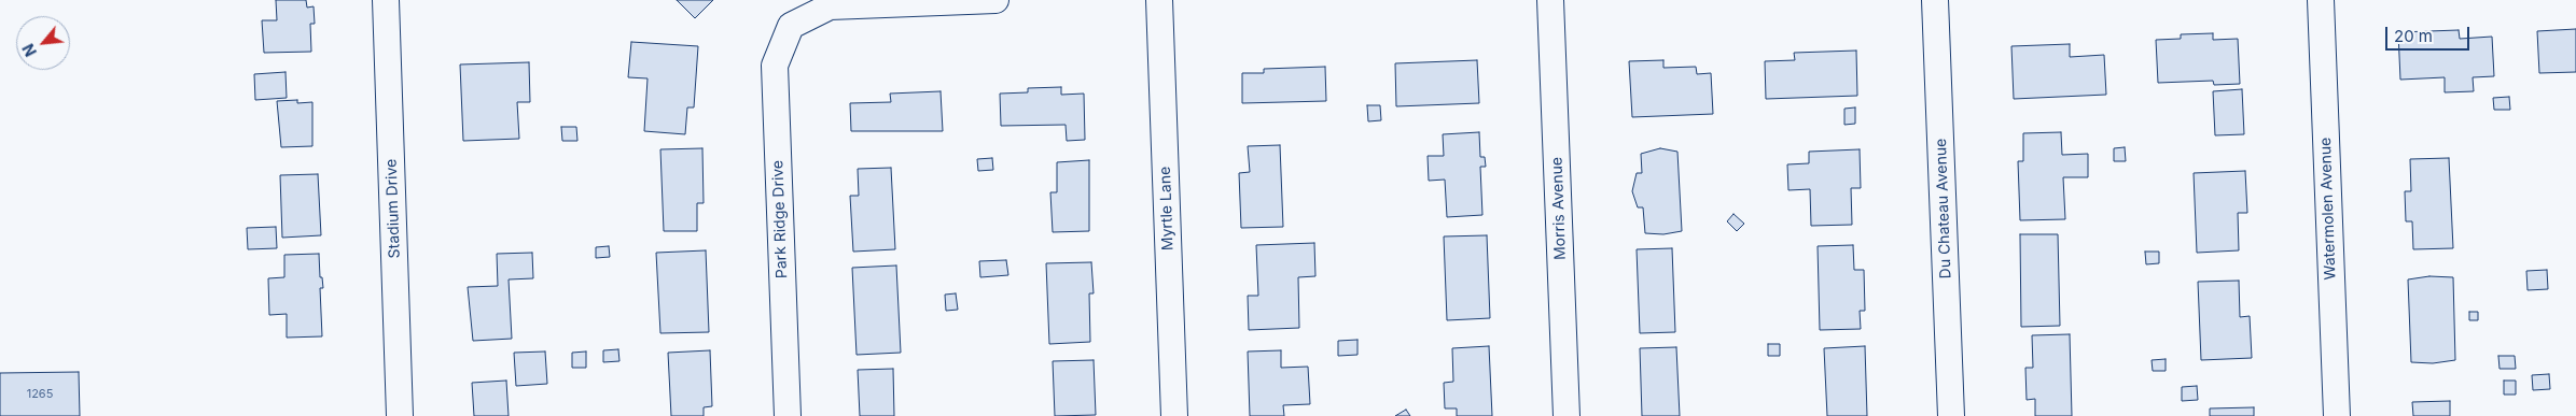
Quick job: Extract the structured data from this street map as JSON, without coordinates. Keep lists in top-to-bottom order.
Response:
{
  "streets": {
    "street": [
      "Stadium Drive",
      "Myrtle Lane",
      "Morris Avenue",
      "Du Chateau Avenue",
      "Watermolen Avenue",
      "Park Ridge Drive"
    ]
  },
  "house_numbers": ["1265"],
  "scale_bar": "20 m",
  "north": "bottom left"
}
